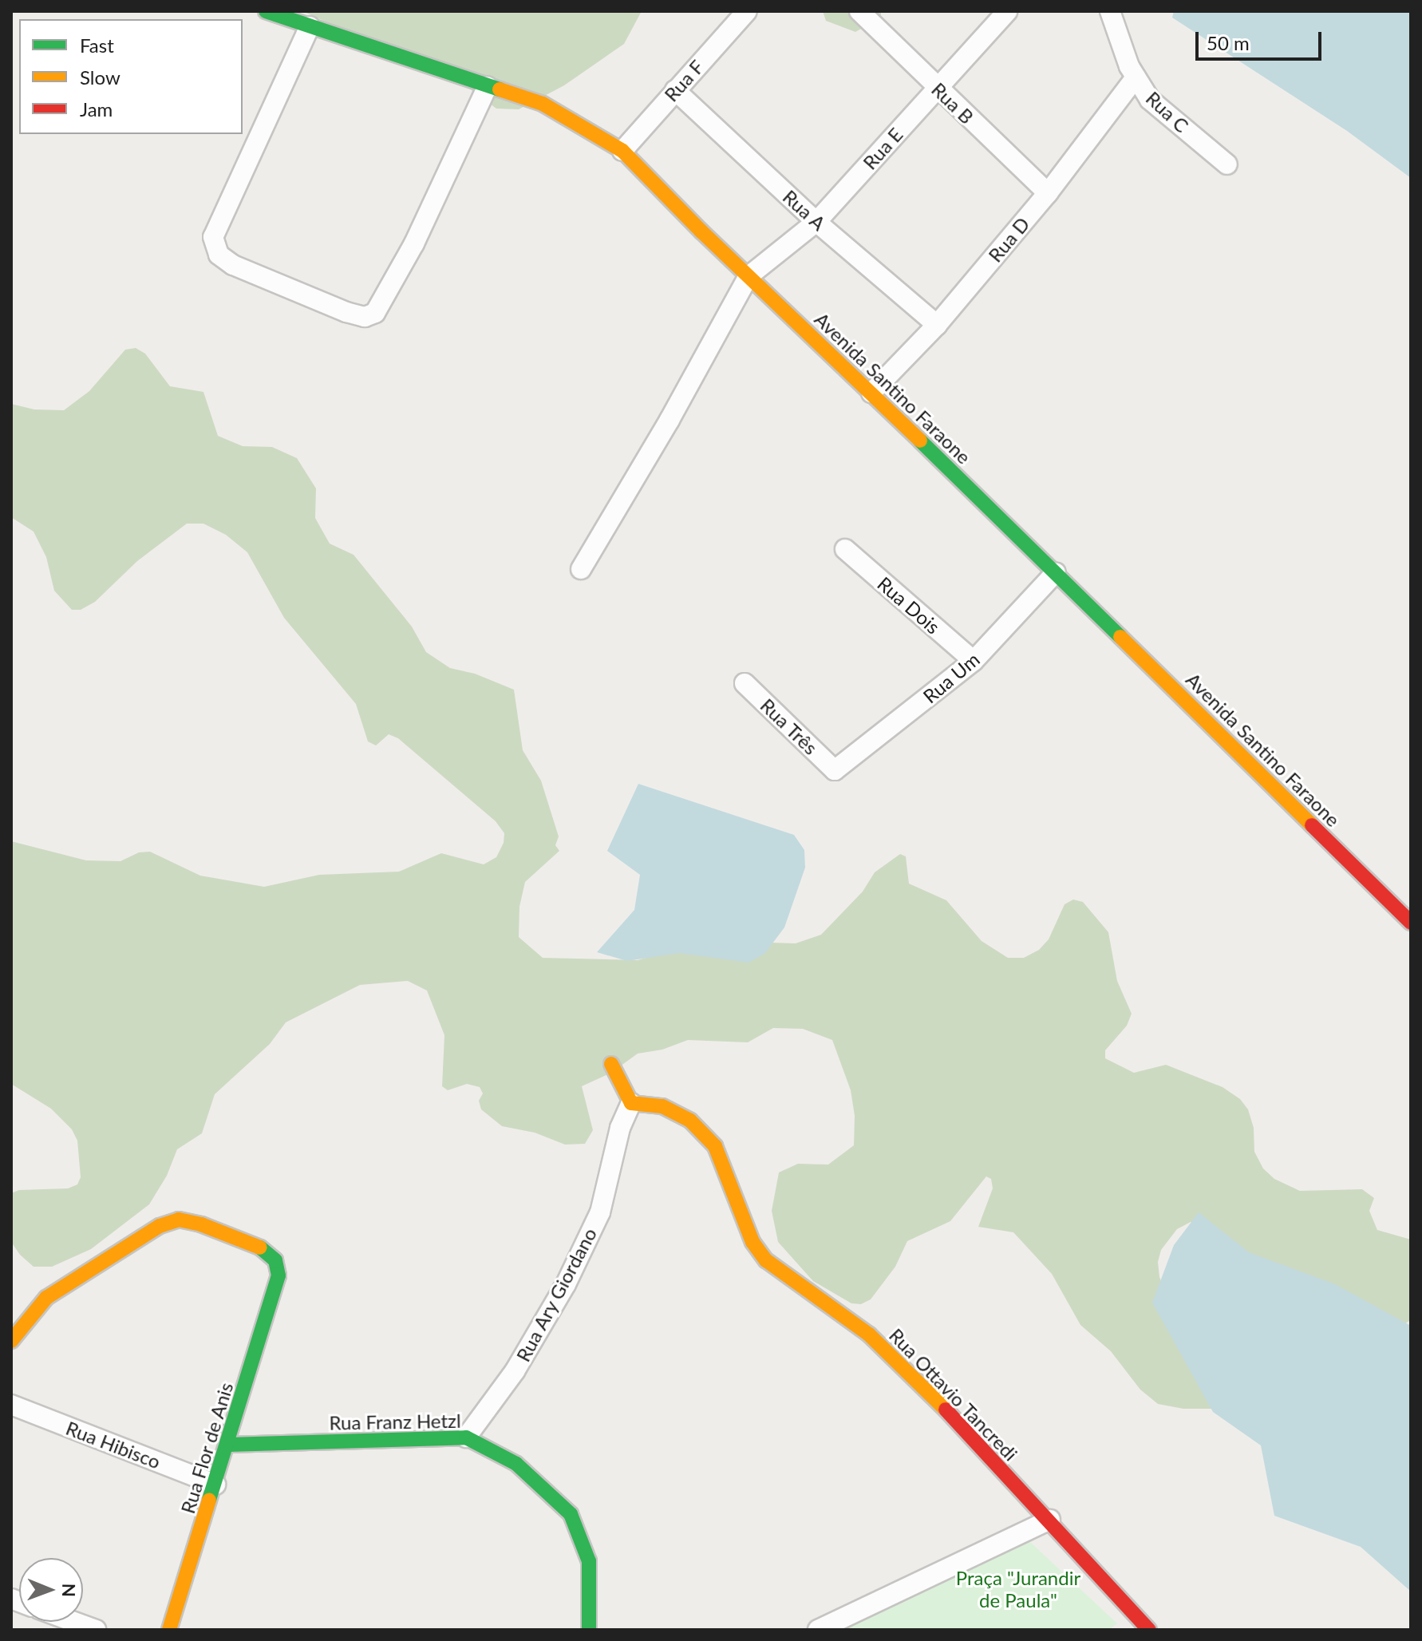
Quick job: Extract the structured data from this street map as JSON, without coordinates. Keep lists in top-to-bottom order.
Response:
{
  "streets": {
    "street": [
      "Rua F",
      "Rua B",
      "Rua C",
      "Rua E",
      "Rua A",
      "Rua D",
      "Avenida Santino Faraone",
      "Rua Dois",
      "Rua Um",
      "Rua Três",
      "Rua Ary Giordano",
      "Rua Ottavio Tancredi",
      "Rua Franz Hetzl",
      "Rua Hibisco",
      "Rua Flor de Anis"
    ]
  },
  "crossings": [
    ["Rua F", "Rua A"],
    ["Rua F", "Avenida Santino Faraone"],
    ["Rua B", "Rua E"],
    ["Rua B", "Rua D"],
    ["Rua C", "Rua D"],
    ["Rua E", "Rua A"],
    ["Rua E", "Avenida Santino Faraone"],
    ["Rua A", "Rua D"],
    ["Rua D", "Avenida Santino Faraone"],
    ["Avenida Santino Faraone", "Rua Um"],
    ["Rua Dois", "Rua Um"],
    ["Rua Um", "Rua Três"],
    ["Rua Ary Giordano", "Rua Ottavio Tancredi"],
    ["Rua Ary Giordano", "Rua Franz Hetzl"],
    ["Rua Franz Hetzl", "Rua Flor de Anis"],
    ["Rua Hibisco", "Rua Flor de Anis"]
  ],
  "parks": ["Praça \"Jurandir de Paula\""],
  "legend": ["Fast", "Slow", "Jam"],
  "scale_bar": "50 m",
  "north": "right"
}
